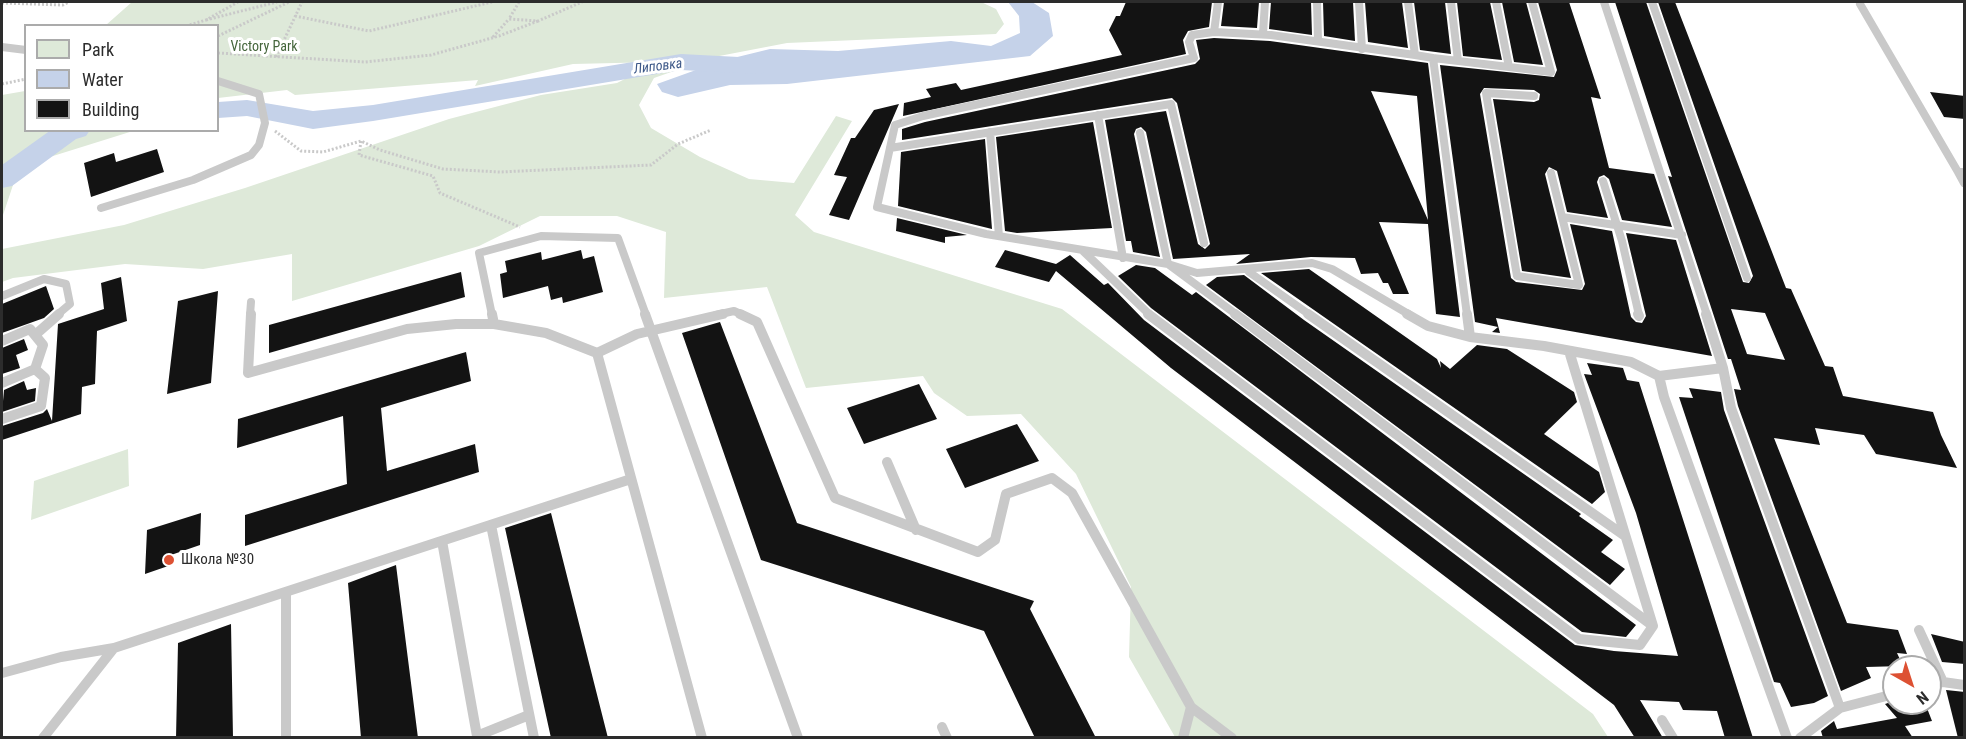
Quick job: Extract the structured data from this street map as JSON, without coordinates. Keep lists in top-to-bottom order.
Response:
{
  "water": ["Липовка"],
  "parks": ["Victory Park"],
  "places": ["Школа №30"],
  "legend": ["Park", "Water", "Building"],
  "north": "bottom right"
}
